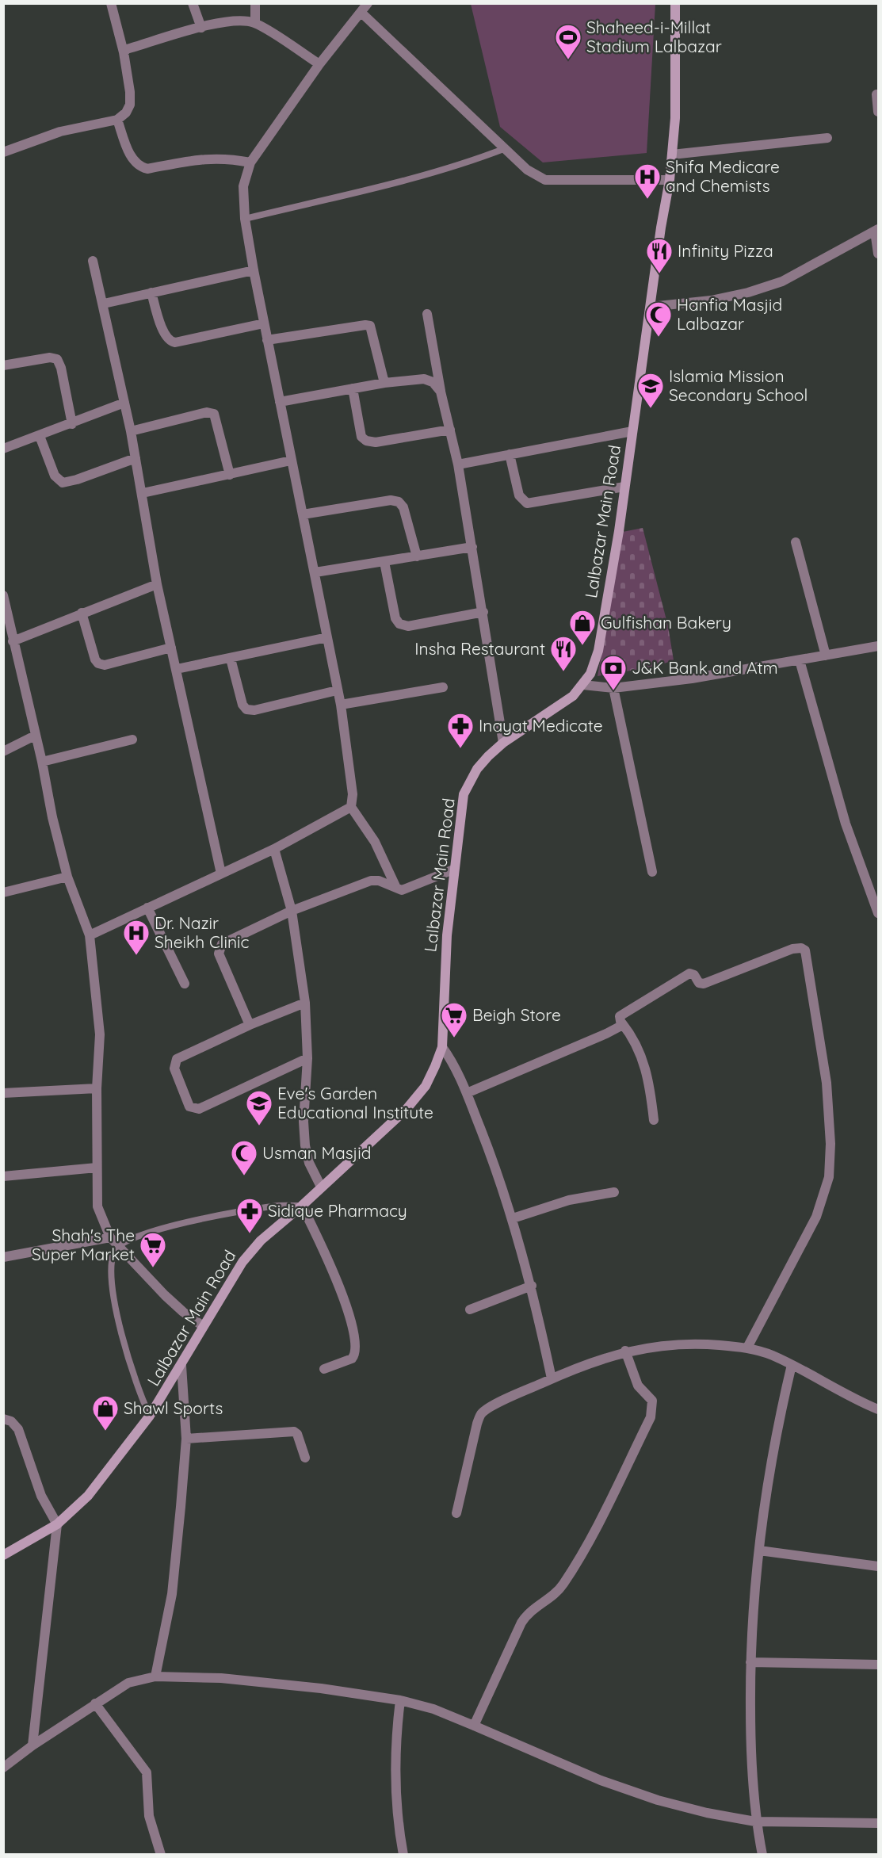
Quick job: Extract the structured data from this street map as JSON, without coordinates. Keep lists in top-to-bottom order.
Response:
{
  "streets": {
    "main road": ["Lalbazar Main Road"]
  },
  "places": {
    "sports": ["Shaheed-i-Millat Stadium Lalbazar"],
    "hospital": ["Shifa Medicare and Chemists", "Dr. Nazir Sheikh Clinic"],
    "restaurant": ["Infinity Pizza", "Insha Restaurant"],
    "mosque": ["Hanfia Masjid Lalbazar", "Usman Masjid"],
    "school or university": ["Islamia Mission Secondary School", "Eve's Garden Educational Institute"],
    "shop": ["Gulfishan Bakery", "Shawl Sports"],
    "bank": ["J&K Bank and Atm"],
    "pharmacy": ["Inayat Medicate", "Sidique Pharmacy"],
    "supermarket": ["Beigh Store", "Shah's The Super Market"]
  }
}
